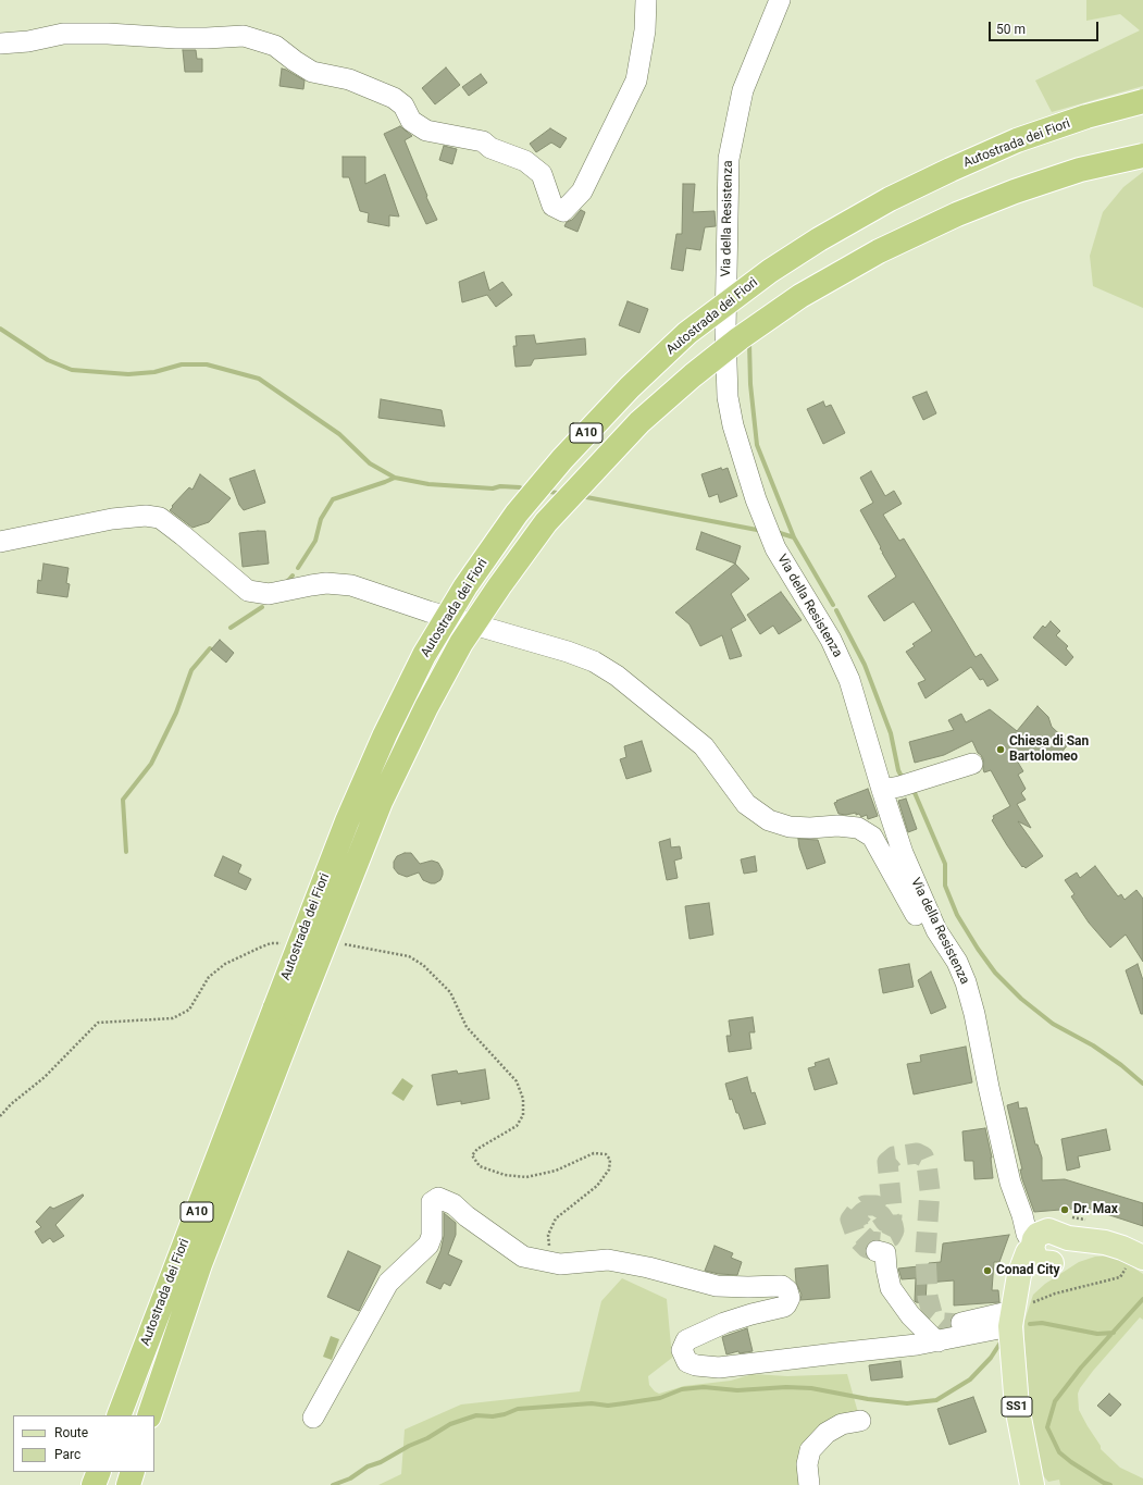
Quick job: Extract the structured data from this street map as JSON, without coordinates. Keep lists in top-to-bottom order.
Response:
{
  "streets": {
    "highway": ["Autostrada dei Fiori", "A10"],
    "main road": ["SS1"],
    "street": ["Via della Resistenza"]
  },
  "crossings": [
    ["Via della Resistenza", "SS1"]
  ],
  "places": ["Chiesa di San Bartolomeo", "Dr. Max", "Conad City"],
  "legend": ["Route", "Parc"],
  "scale_bar": "50 m"
}
